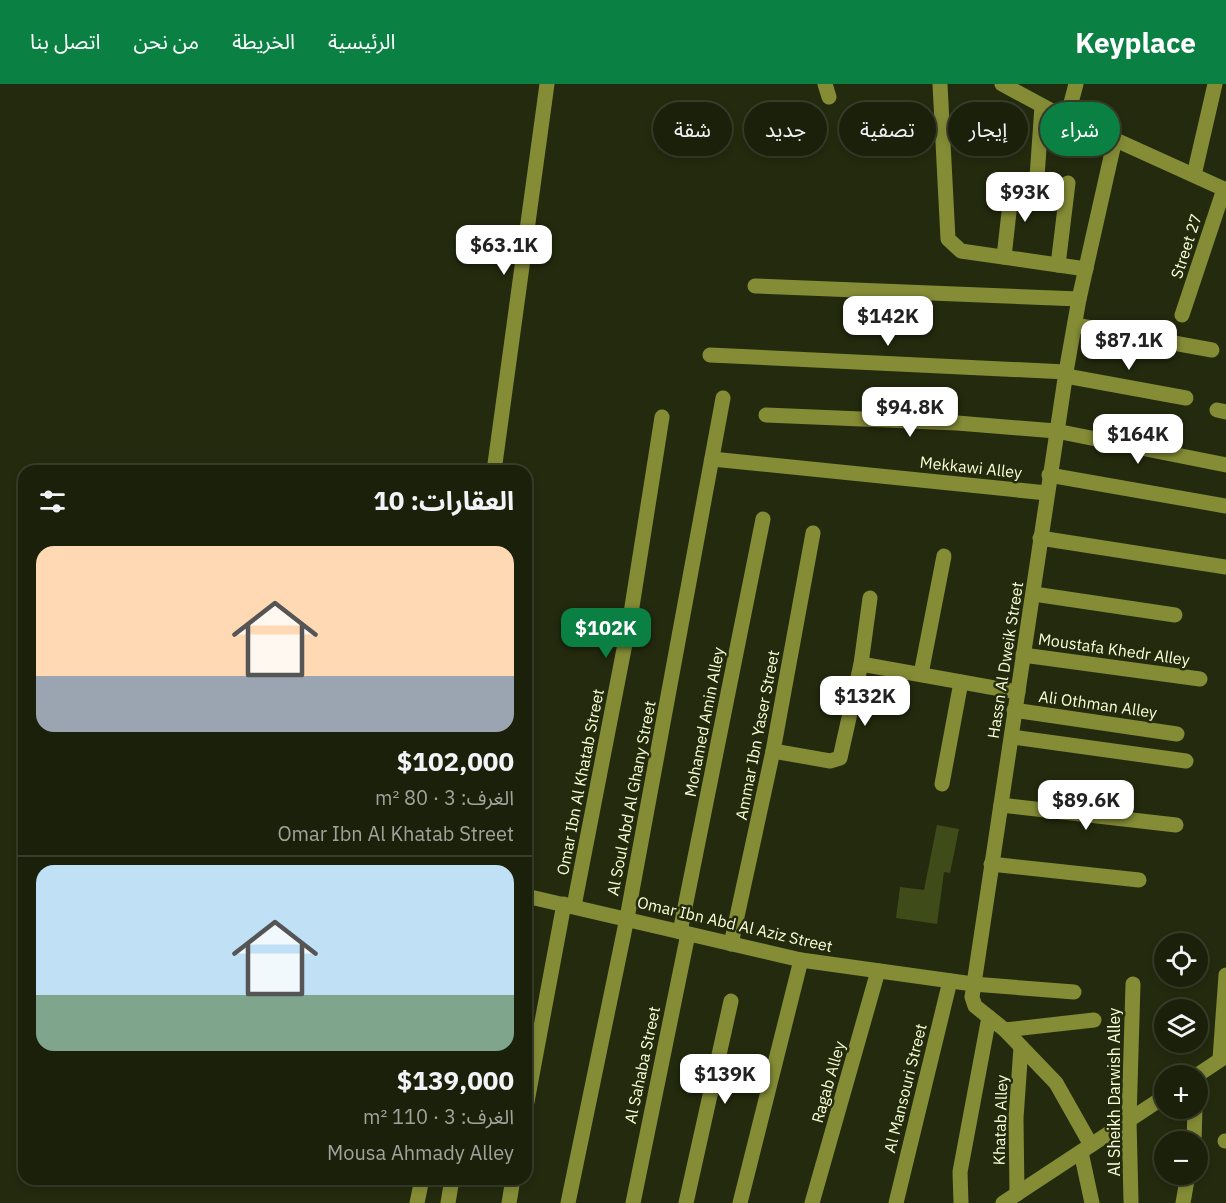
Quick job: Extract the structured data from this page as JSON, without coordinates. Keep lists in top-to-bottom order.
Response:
{
  "streets": {
    "street": [
      "Street 27",
      "Mekkawi Alley",
      "Moustafa Khedr Alley",
      "Hassn Al Dweik Street",
      "Ali Othman Alley",
      "Mohamed Amin Alley",
      "Ammar Ibn Yaser Street",
      "Omar Ibn Al Khatab Street",
      "Al Soul Abd Al Ghany Street",
      "Omar Ibn Abd Al Aziz Street",
      "Al Sahaba Street",
      "Ragab Alley",
      "Al Mansouri Street",
      "Al Sheikh Darwish Alley",
      "Khatab Alley"
    ]
  },
  "crossings": [
    ["Mekkawi Alley", "Hassn Al Dweik Street"],
    ["Mekkawi Alley", "Al Soul Abd Al Ghany Street"],
    ["Moustafa Khedr Alley", "Hassn Al Dweik Street"],
    ["Hassn Al Dweik Street", "Ali Othman Alley"],
    ["Hassn Al Dweik Street", "Omar Ibn Abd Al Aziz Street"],
    ["Hassn Al Dweik Street", "Khatab Alley"],
    ["Mohamed Amin Alley", "Omar Ibn Abd Al Aziz Street"],
    ["Mohamed Amin Alley", "Al Sahaba Street"],
    ["Ammar Ibn Yaser Street", "Omar Ibn Abd Al Aziz Street"],
    ["Omar Ibn Al Khatab Street", "Omar Ibn Abd Al Aziz Street"],
    ["Al Soul Abd Al Ghany Street", "Omar Ibn Abd Al Aziz Street"],
    ["Omar Ibn Abd Al Aziz Street", "Al Sahaba Street"],
    ["Omar Ibn Abd Al Aziz Street", "Ragab Alley"],
    ["Omar Ibn Abd Al Aziz Street", "Al Mansouri Street"]
  ],
  "page": {
    "header": "Keyplace",
    "nav": [
      "الرئيسية",
      "الخريطة",
      "من نحن",
      "اتصل بنا"
    ],
    "chip": [
      "شراء",
      "إيجار",
      "تصفية",
      "جديد",
      "شقة"
    ],
    "price": [
      "$93K",
      "$63.1K",
      "$142K",
      "$87.1K",
      "$94.8K",
      "$164K",
      "$102K",
      "$132K",
      "$89.6K",
      "$139K"
    ],
    "heading": "العقارات: 10",
    "list": [
      {
        "name": "$102,000",
        "note": "الغرف: 3 · 80 m² · Omar Ibn Al Khatab Street"
      },
      {
        "name": "$139,000",
        "note": "الغرف: 3 · 110 m² · Mousa Ahmady Alley"
      }
    ],
    "map_buttons": ["+", "−"]
  }
}
